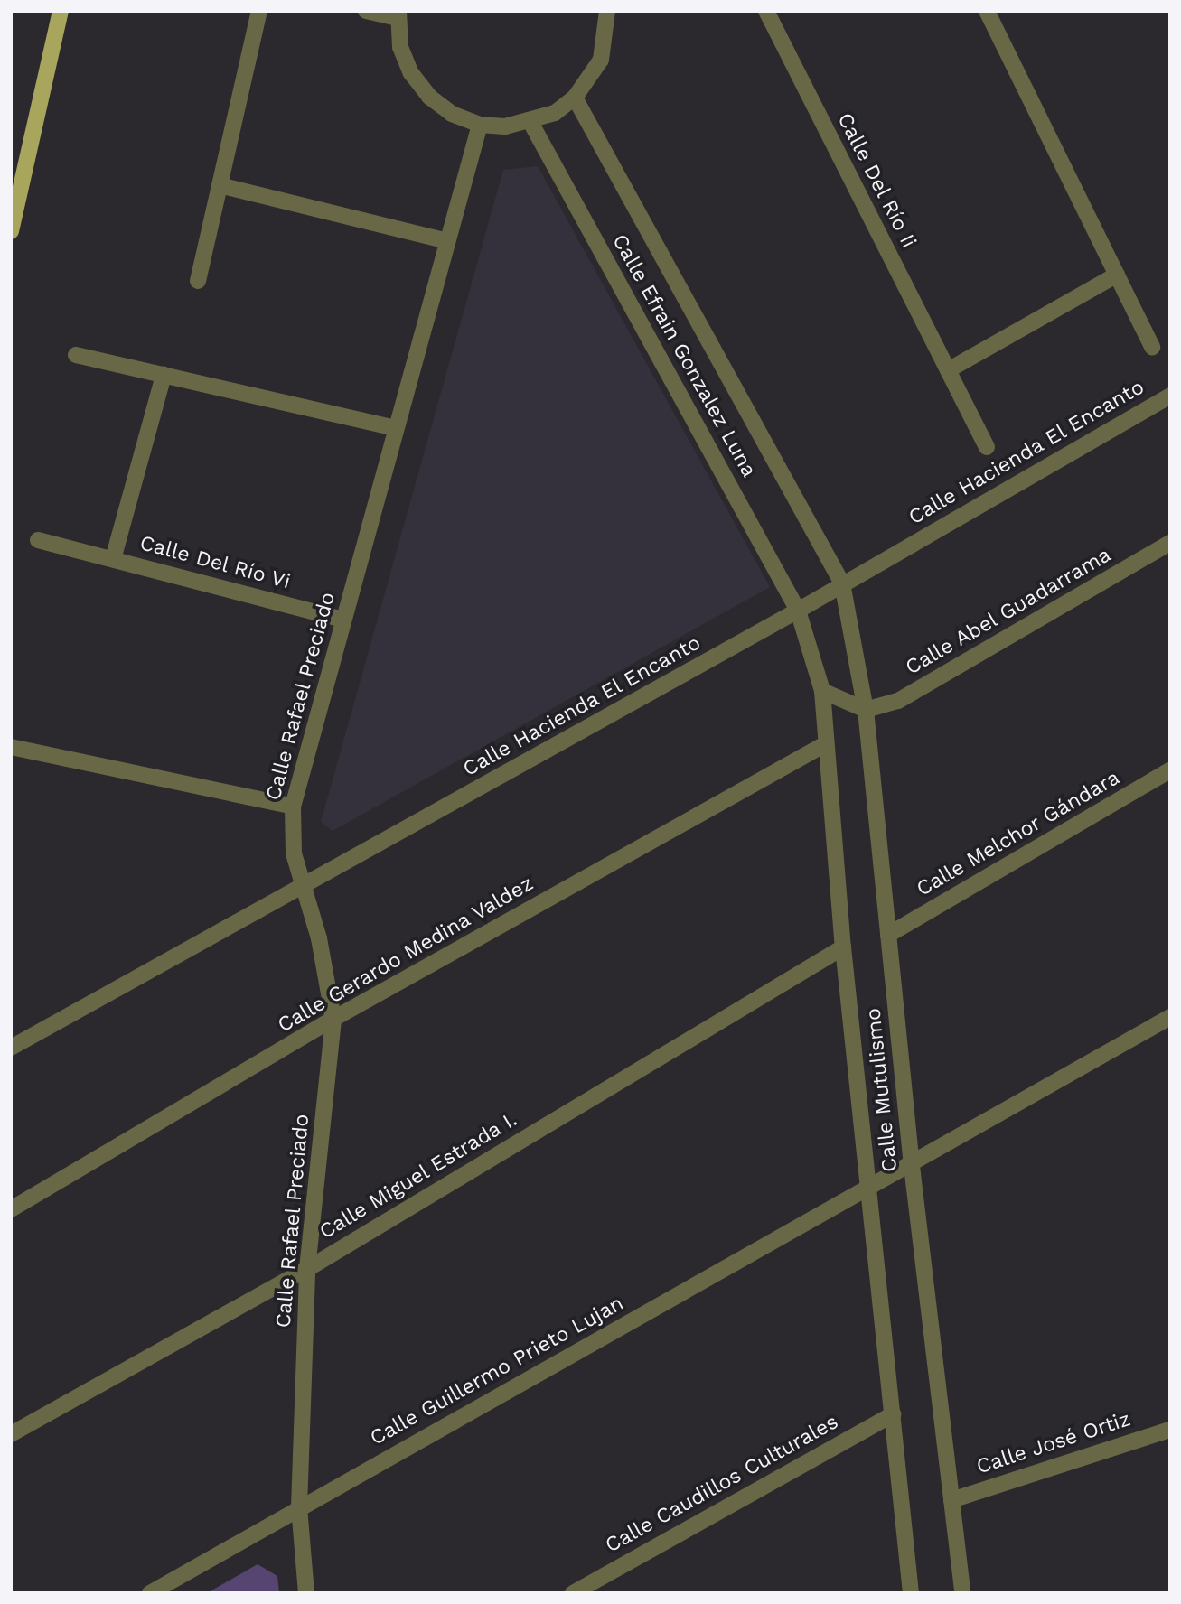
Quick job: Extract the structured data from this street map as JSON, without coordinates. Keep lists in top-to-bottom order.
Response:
{
  "streets": {
    "street": [
      "Calle Del Río Ii",
      "Calle Efrain Gonzalez Luna",
      "Calle Hacienda El Encanto",
      "Calle Del Río Vi",
      "Calle Abel Guadarrama",
      "Calle Rafael Preciado",
      "Calle Melchor Gándara",
      "Calle Gerardo Medina Valdez",
      "Calle Mutulismo",
      "Calle Miguel Estrada I.",
      "Calle Guillermo Prieto Lujan",
      "Calle José Ortiz",
      "Calle Caudillos Culturales"
    ]
  },
  "crossings": [
    ["Calle Efrain Gonzalez Luna", "Calle Hacienda El Encanto"],
    ["Calle Efrain Gonzalez Luna", "Calle Mutulismo"],
    ["Calle Hacienda El Encanto", "Calle Rafael Preciado"],
    ["Calle Hacienda El Encanto", "Calle Mutulismo"],
    ["Calle Del Río Vi", "Calle Rafael Preciado"],
    ["Calle Abel Guadarrama", "Calle Mutulismo"],
    ["Calle Rafael Preciado", "Calle Gerardo Medina Valdez"],
    ["Calle Rafael Preciado", "Calle Miguel Estrada I."],
    ["Calle Rafael Preciado", "Calle Guillermo Prieto Lujan"],
    ["Calle Melchor Gándara", "Calle Mutulismo"],
    ["Calle Gerardo Medina Valdez", "Calle Mutulismo"],
    ["Calle Mutulismo", "Calle Miguel Estrada I."],
    ["Calle Mutulismo", "Calle Guillermo Prieto Lujan"],
    ["Calle Mutulismo", "Calle José Ortiz"],
    ["Calle Mutulismo", "Calle Caudillos Culturales"]
  ]
}
